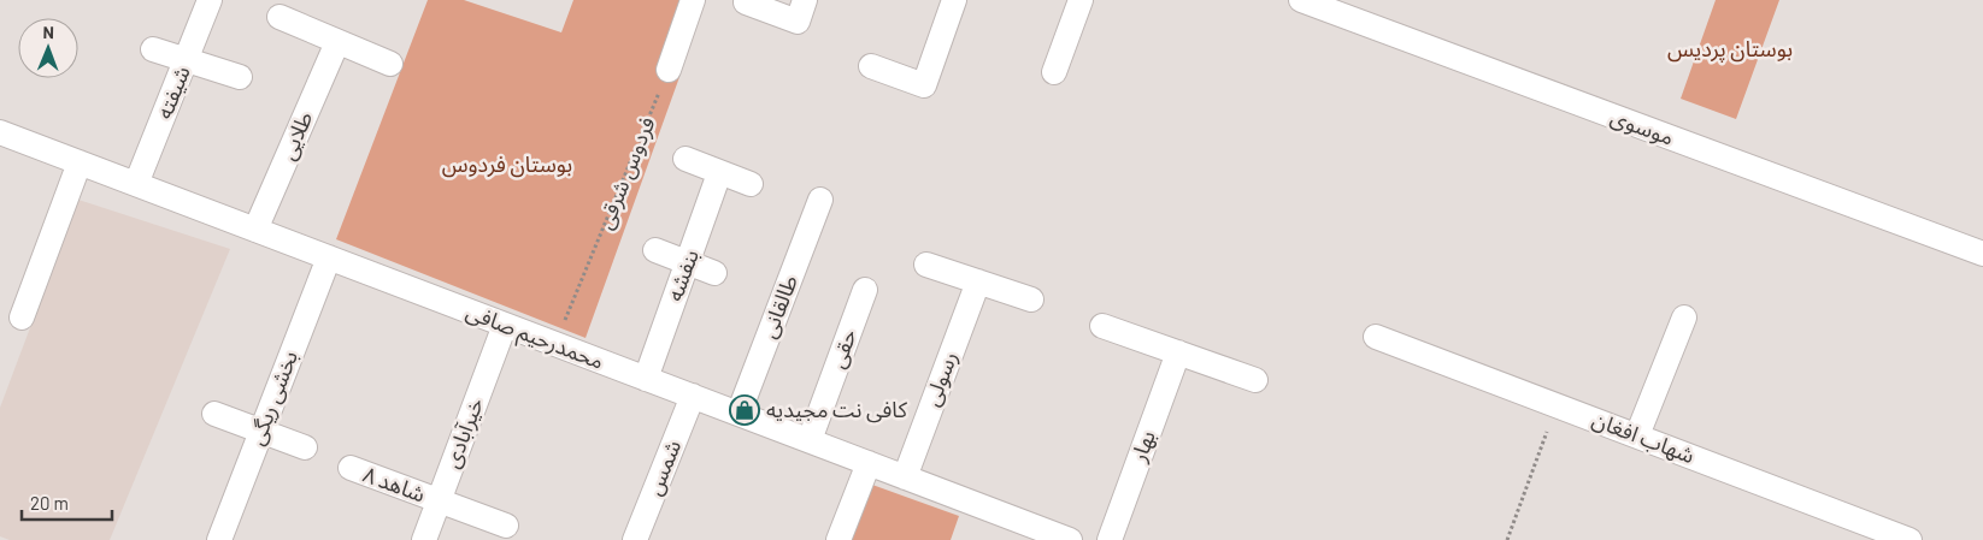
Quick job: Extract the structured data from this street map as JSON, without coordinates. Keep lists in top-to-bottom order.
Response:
{
  "streets": {
    "street": [
      "شیفته",
      "موسوی",
      "طلایی",
      "بنفشه",
      "طالقانی",
      "محمدرحیم صافی",
      "حقی",
      "رسولی",
      "بخشی ریگی",
      "خیرآبادی",
      "شهاب افغان",
      "بهار",
      "شمس",
      "شاهد ۸"
    ],
    "path": ["فردوس شرقی"]
  },
  "crossings": [
    ["شیفته", "محمدرحیم صافی"],
    ["طلایی", "محمدرحیم صافی"],
    ["فردوس شرقی", "محمدرحیم صافی"],
    ["بنفشه", "محمدرحیم صافی"],
    ["طالقانی", "محمدرحیم صافی"],
    ["محمدرحیم صافی", "حقی"],
    ["محمدرحیم صافی", "رسولی"],
    ["محمدرحیم صافی", "بخشی ریگی"],
    ["محمدرحیم صافی", "خیرآبادی"],
    ["محمدرحیم صافی", "شمس"],
    ["خیرآبادی", "شاهد ۸"]
  ],
  "parks": ["بوستان پردیس", "بوستان فردوس"],
  "places": {
    "shop": ["کافی نت مجیدیه"]
  },
  "scale_bar": "20 m",
  "north": "top"
}
